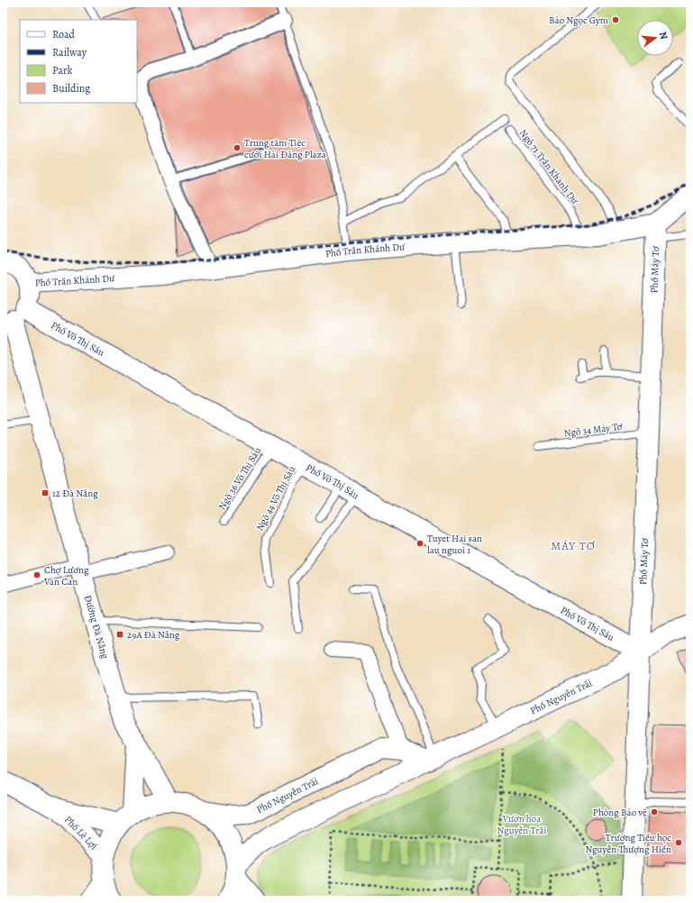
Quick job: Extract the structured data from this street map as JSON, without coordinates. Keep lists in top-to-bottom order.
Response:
{
  "streets": {
    "street": [
      "Phố Trần Khánh Dư",
      "Phố Máy Tơ",
      "Phố Võ Thị Sáu",
      "Đường Đà Nẵng",
      "Phố Nguyễn Trãi",
      "Phố Lê Lợi"
    ],
    "lane": [
      "Ngõ 71 Trần Khánh Dư",
      "Ngõ 34 Máy Tơ",
      "Ngõ 36 Võ Thị Sáu",
      "Ngõ 44 Võ Thị Sáu"
    ]
  },
  "crossings": [
    ["Ngõ 71 Trần Khánh Dư", "Phố Trần Khánh Dư"],
    ["Phố Trần Khánh Dư", "Phố Máy Tơ"],
    ["Phố Máy Tơ", "Phố Võ Thị Sáu"],
    ["Phố Máy Tơ", "Ngõ 34 Máy Tơ"],
    ["Phố Máy Tơ", "Phố Nguyễn Trãi"],
    ["Phố Võ Thị Sáu", "Ngõ 36 Võ Thị Sáu"],
    ["Phố Võ Thị Sáu", "Ngõ 44 Võ Thị Sáu"],
    ["Phố Võ Thị Sáu", "Đường Đà Nẵng"],
    ["Phố Võ Thị Sáu", "Phố Nguyễn Trãi"]
  ],
  "districts": ["MÁY TƠ"],
  "parks": ["Vườn hoa Nguyễn Trãi"],
  "places": {
    "other": [
      "Bảo Ngọc Gym",
      "Trung tâm Tiệc cưới Hải Đăng Plaza",
      "Tuyet Hai san lau nguoi 1",
      "Chợ Lương Văn Can",
      "Phòng Bảo vệ",
      "Trường Tiểu học Nguyễn Thượng Hiền"
    ],
    "transit": ["12 Đà Nẵng", "29A Đà Nẵng"]
  },
  "legend": [
    "Road",
    "Railway",
    "Park",
    "Building"
  ],
  "north": "right"
}
